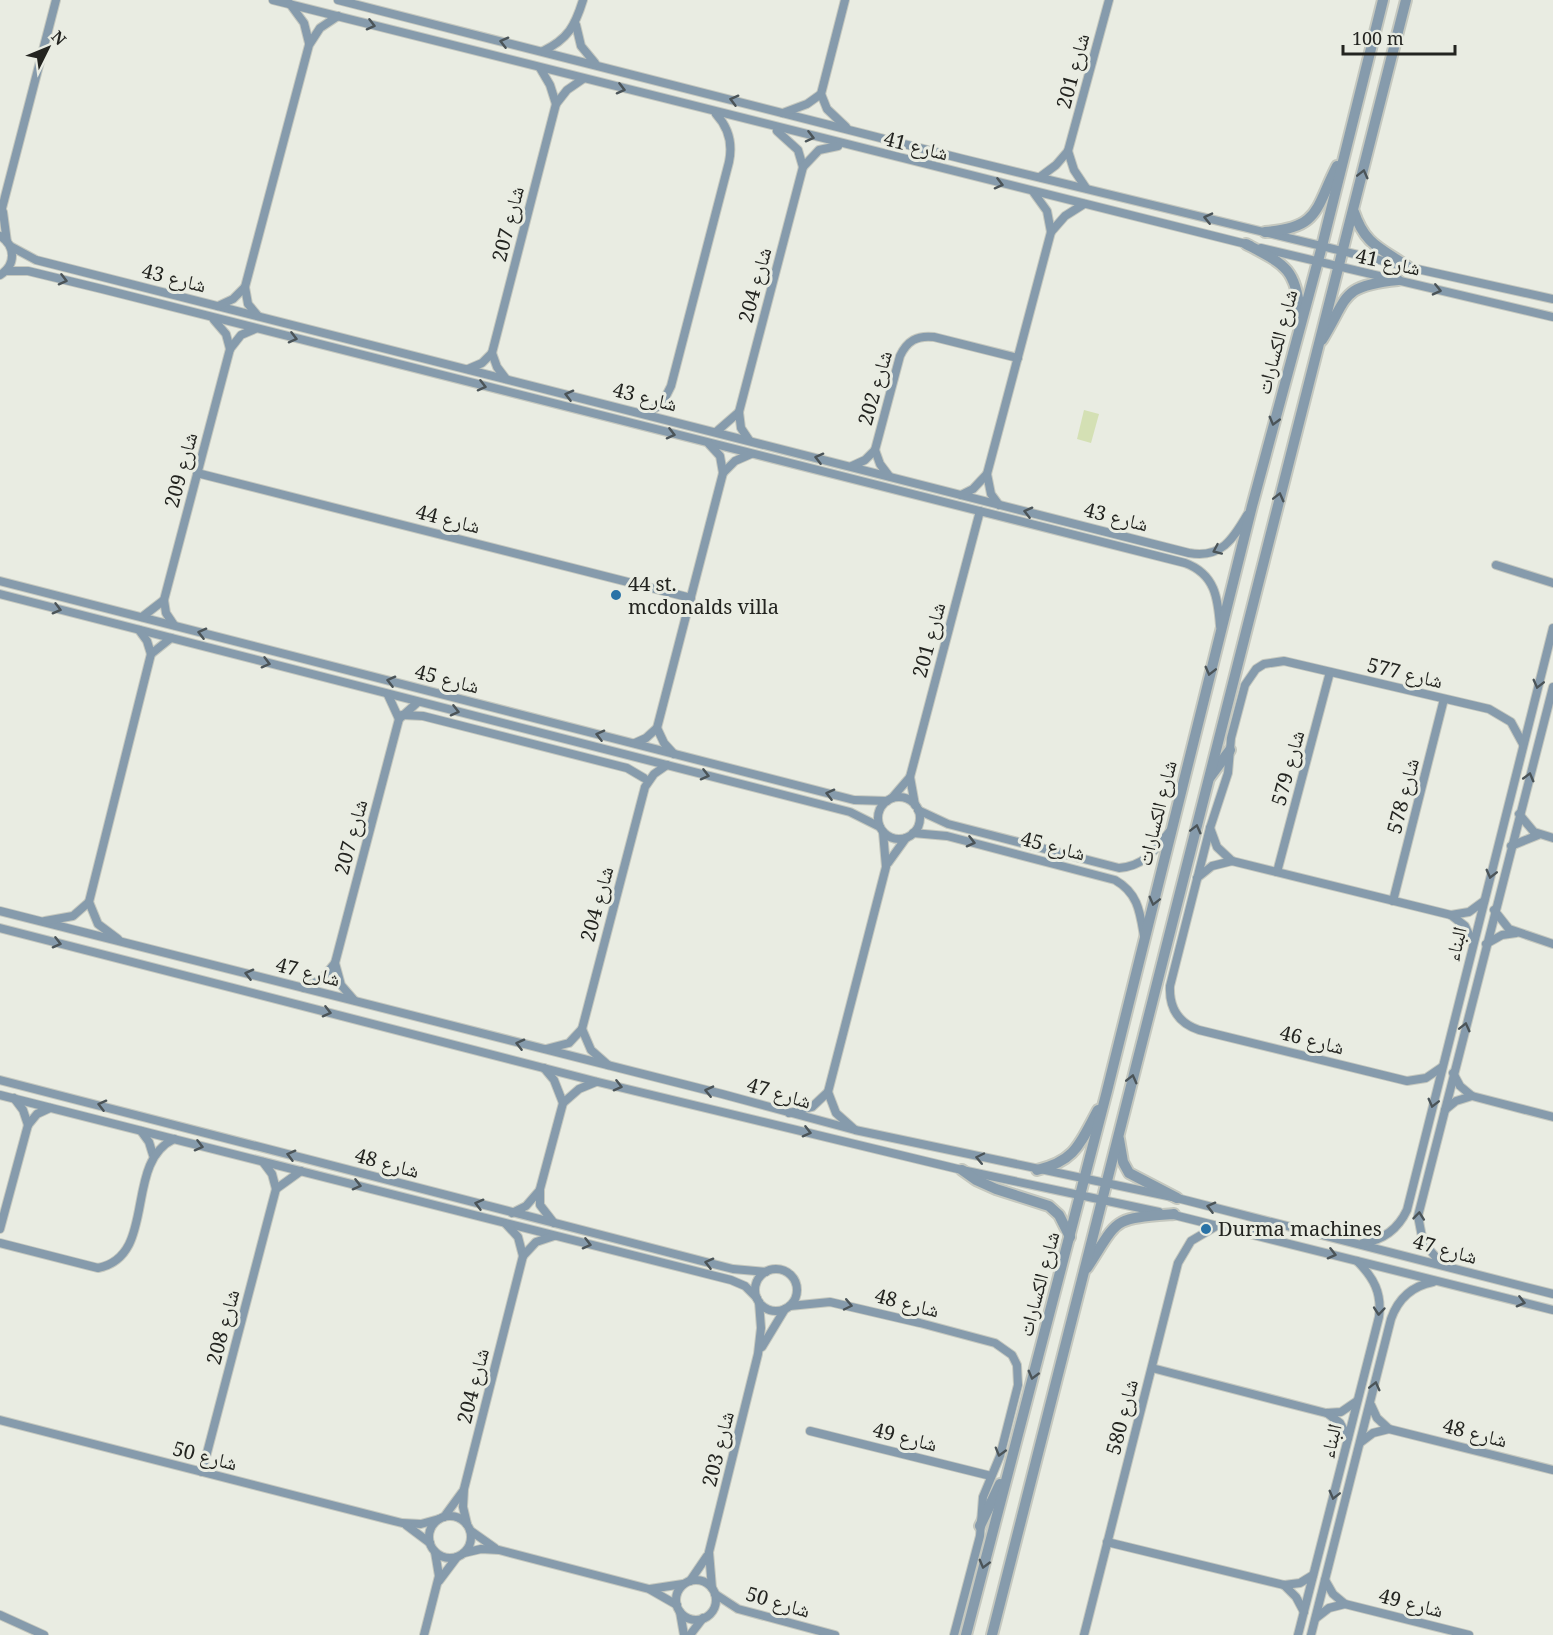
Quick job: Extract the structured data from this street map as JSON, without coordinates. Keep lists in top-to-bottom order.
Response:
{
  "streets": {
    "street": [
      "شارع 201",
      "شارع 41",
      "شارع 207",
      "شارع 43",
      "شارع 204",
      "شارع الكسارات",
      "شارع 202",
      "شارع 209",
      "شارع 44",
      "شارع 577",
      "شارع 45",
      "شارع 579",
      "شارع 578",
      "البناء",
      "شارع 47",
      "شارع 46",
      "شارع 48",
      "شارع 208",
      "شارع 580",
      "شارع 49",
      "شارع 203",
      "شارع 50"
    ]
  },
  "crossings": [
    ["شارع 201", "شارع 43"],
    ["شارع 201", "شارع 45"],
    ["شارع 41", "شارع الكسارات"],
    ["شارع 43", "شارع الكسارات"],
    ["شارع 43", "شارع 202"],
    ["شارع 204", "شارع 45"],
    ["شارع 204", "شارع 50"],
    ["شارع الكسارات", "شارع 45"],
    ["شارع الكسارات", "شارع 47"],
    ["شارع الكسارات", "شارع 48"],
    ["شارع الكسارات", "شارع 49"],
    ["شارع 209", "شارع 44"],
    ["شارع 577", "شارع 579"],
    ["شارع 577", "شارع 578"],
    ["شارع 577", "البناء"],
    ["البناء", "شارع 47"],
    ["البناء", "شارع 46"],
    ["شارع 47", "شارع 580"],
    ["شارع 48", "شارع 203"],
    ["شارع 208", "شارع 50"],
    ["شارع 203", "شارع 50"]
  ],
  "places": ["44 st. mcdonalds villa", "Durma machines"],
  "scale_bar": "100 m",
  "north": "top right"
}
